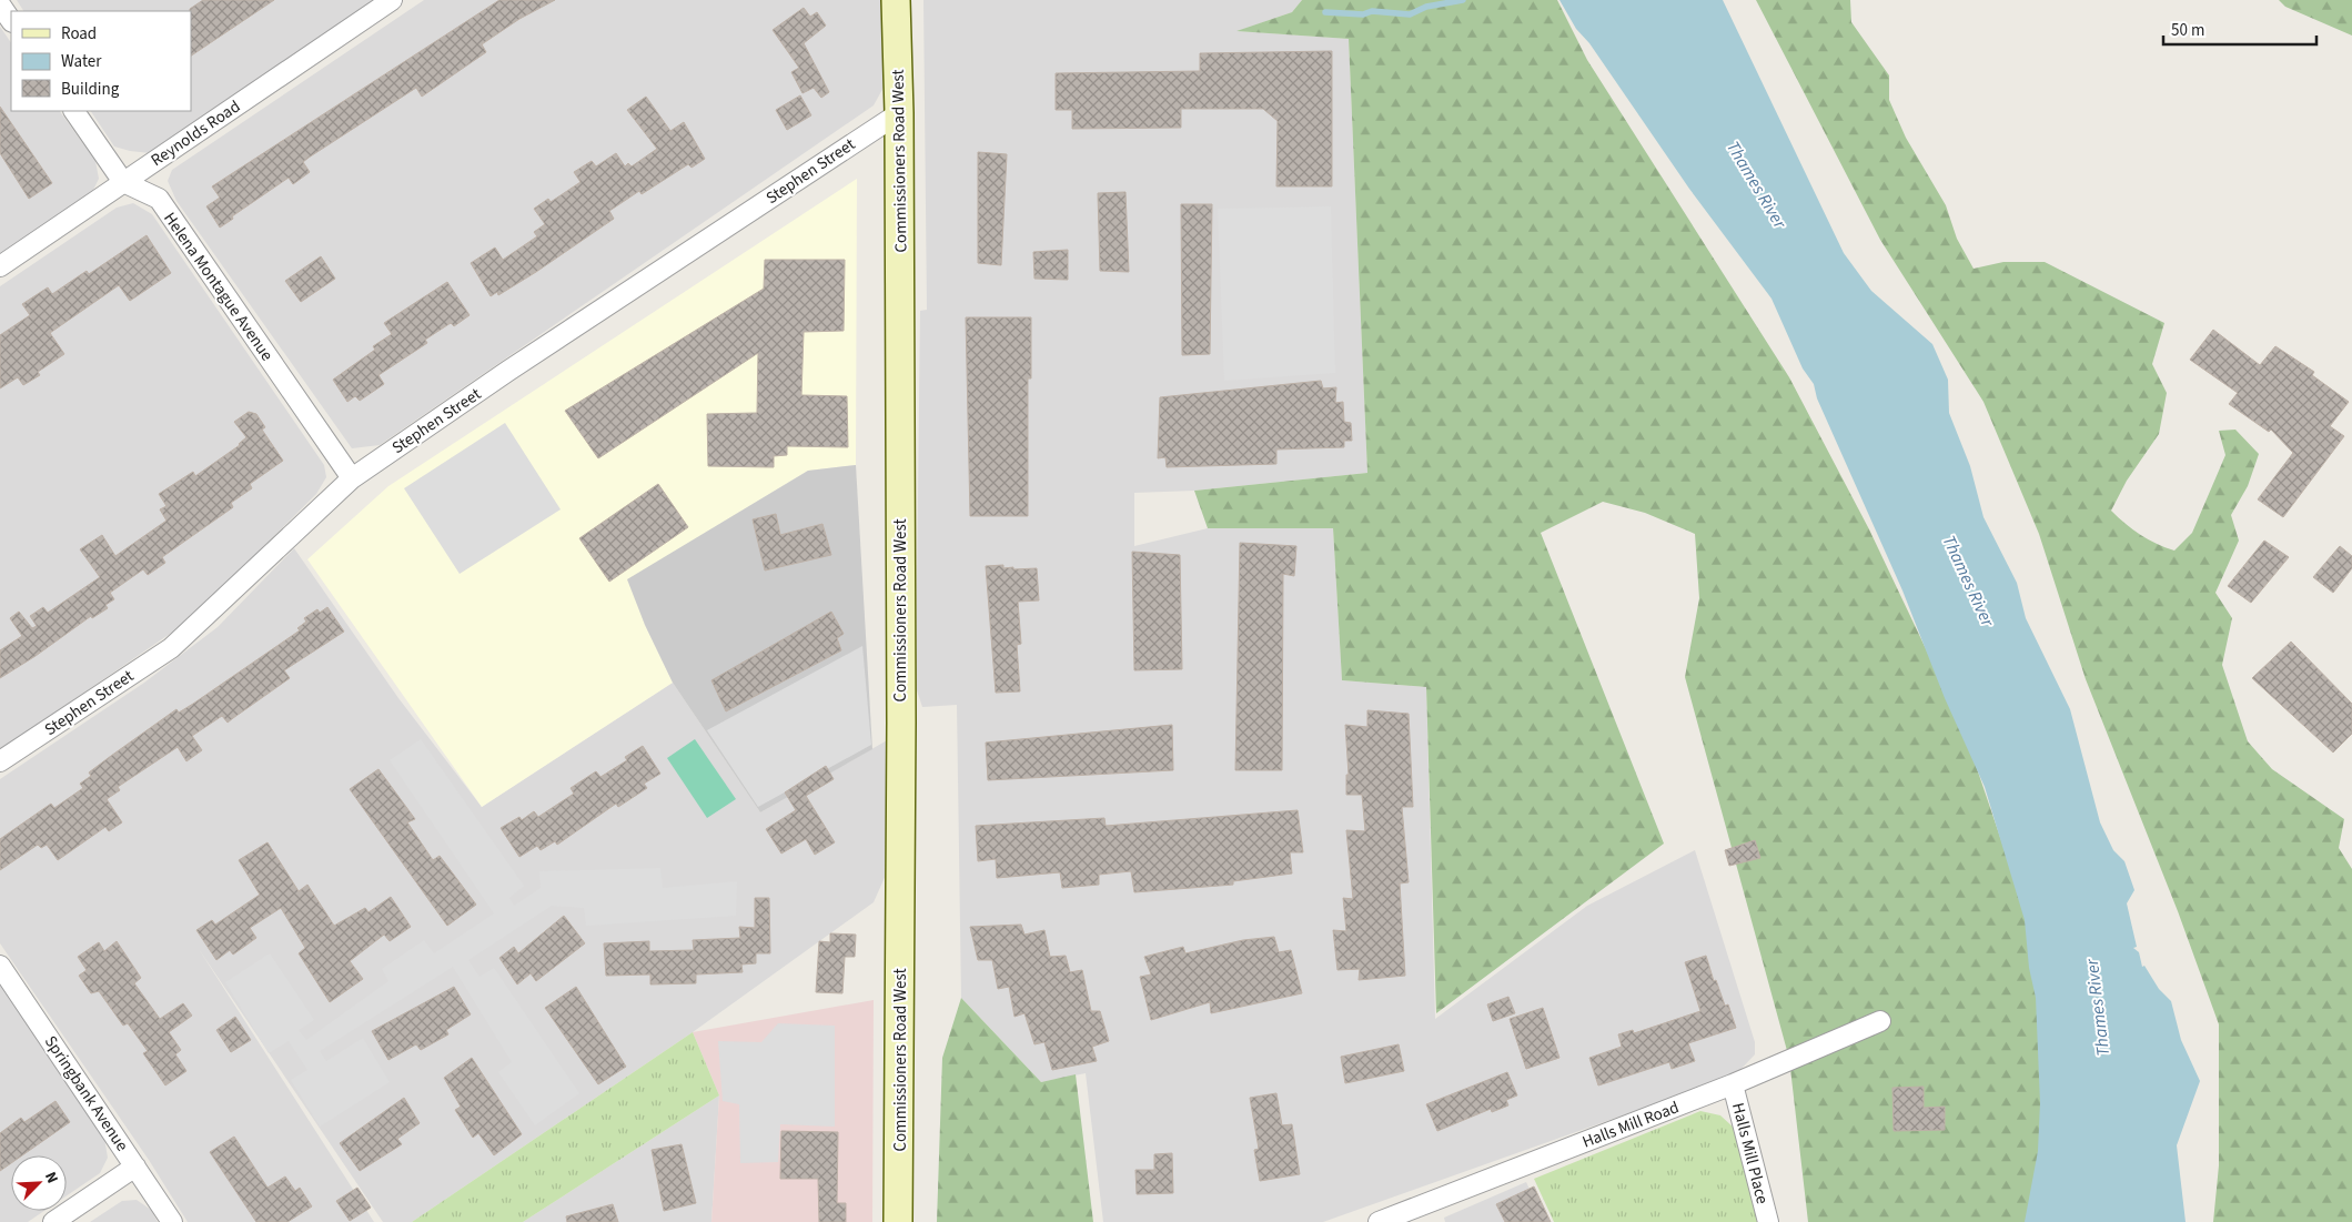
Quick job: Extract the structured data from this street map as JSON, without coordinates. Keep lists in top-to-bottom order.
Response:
{
  "streets": {
    "main road": ["Commissioners Road West"],
    "street": [
      "Reynolds Road",
      "Stephen Street",
      "Helena Montague Avenue",
      "Springbank Avenue",
      "Halls Mill Road",
      "Halls Mill Place"
    ]
  },
  "crossings": [
    ["Reynolds Road", "Helena Montague Avenue"],
    ["Commissioners Road West", "Stephen Street"],
    ["Stephen Street", "Helena Montague Avenue"],
    ["Halls Mill Road", "Halls Mill Place"]
  ],
  "water": ["Thames River"],
  "legend": ["Road", "Water", "Building"],
  "scale_bar": "50 m",
  "north": "top right"
}
